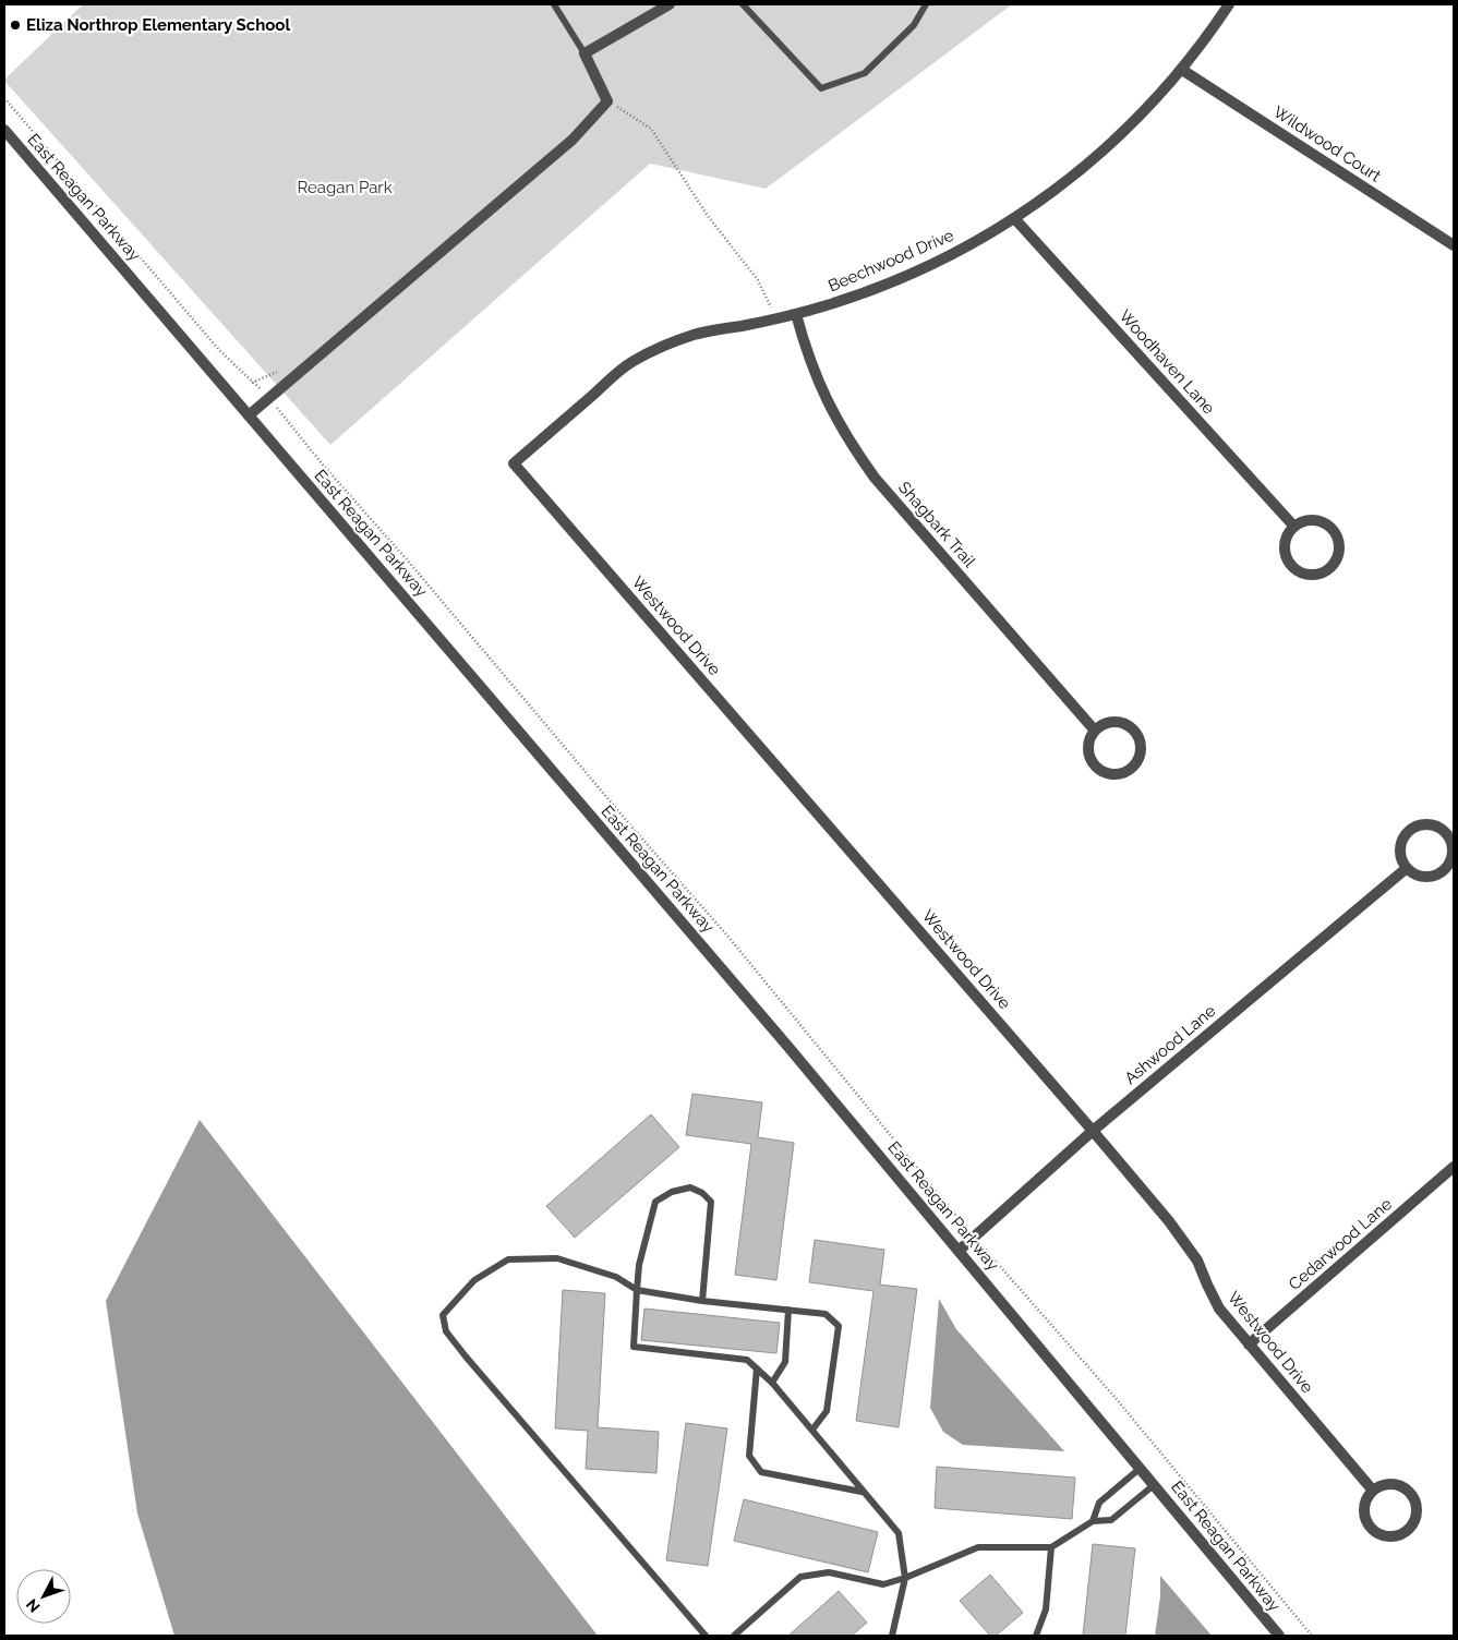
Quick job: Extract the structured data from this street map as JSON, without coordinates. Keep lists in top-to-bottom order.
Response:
{
  "streets": {
    "street": [
      "Wildwood Court",
      "East Reagan Parkway",
      "Beechwood Drive",
      "Woodhaven Lane",
      "Shagbark Trail",
      "Westwood Drive",
      "Ashwood Lane",
      "Cedarwood Lane"
    ]
  },
  "crossings": [
    ["Wildwood Court", "Beechwood Drive"],
    ["East Reagan Parkway", "Ashwood Lane"],
    ["Beechwood Drive", "Woodhaven Lane"],
    ["Beechwood Drive", "Shagbark Trail"],
    ["Beechwood Drive", "Westwood Drive"],
    ["Westwood Drive", "Ashwood Lane"],
    ["Westwood Drive", "Cedarwood Lane"]
  ],
  "parks": ["Reagan Park"],
  "places": ["Eliza Northrop Elementary School"],
  "north": "bottom left"
}
